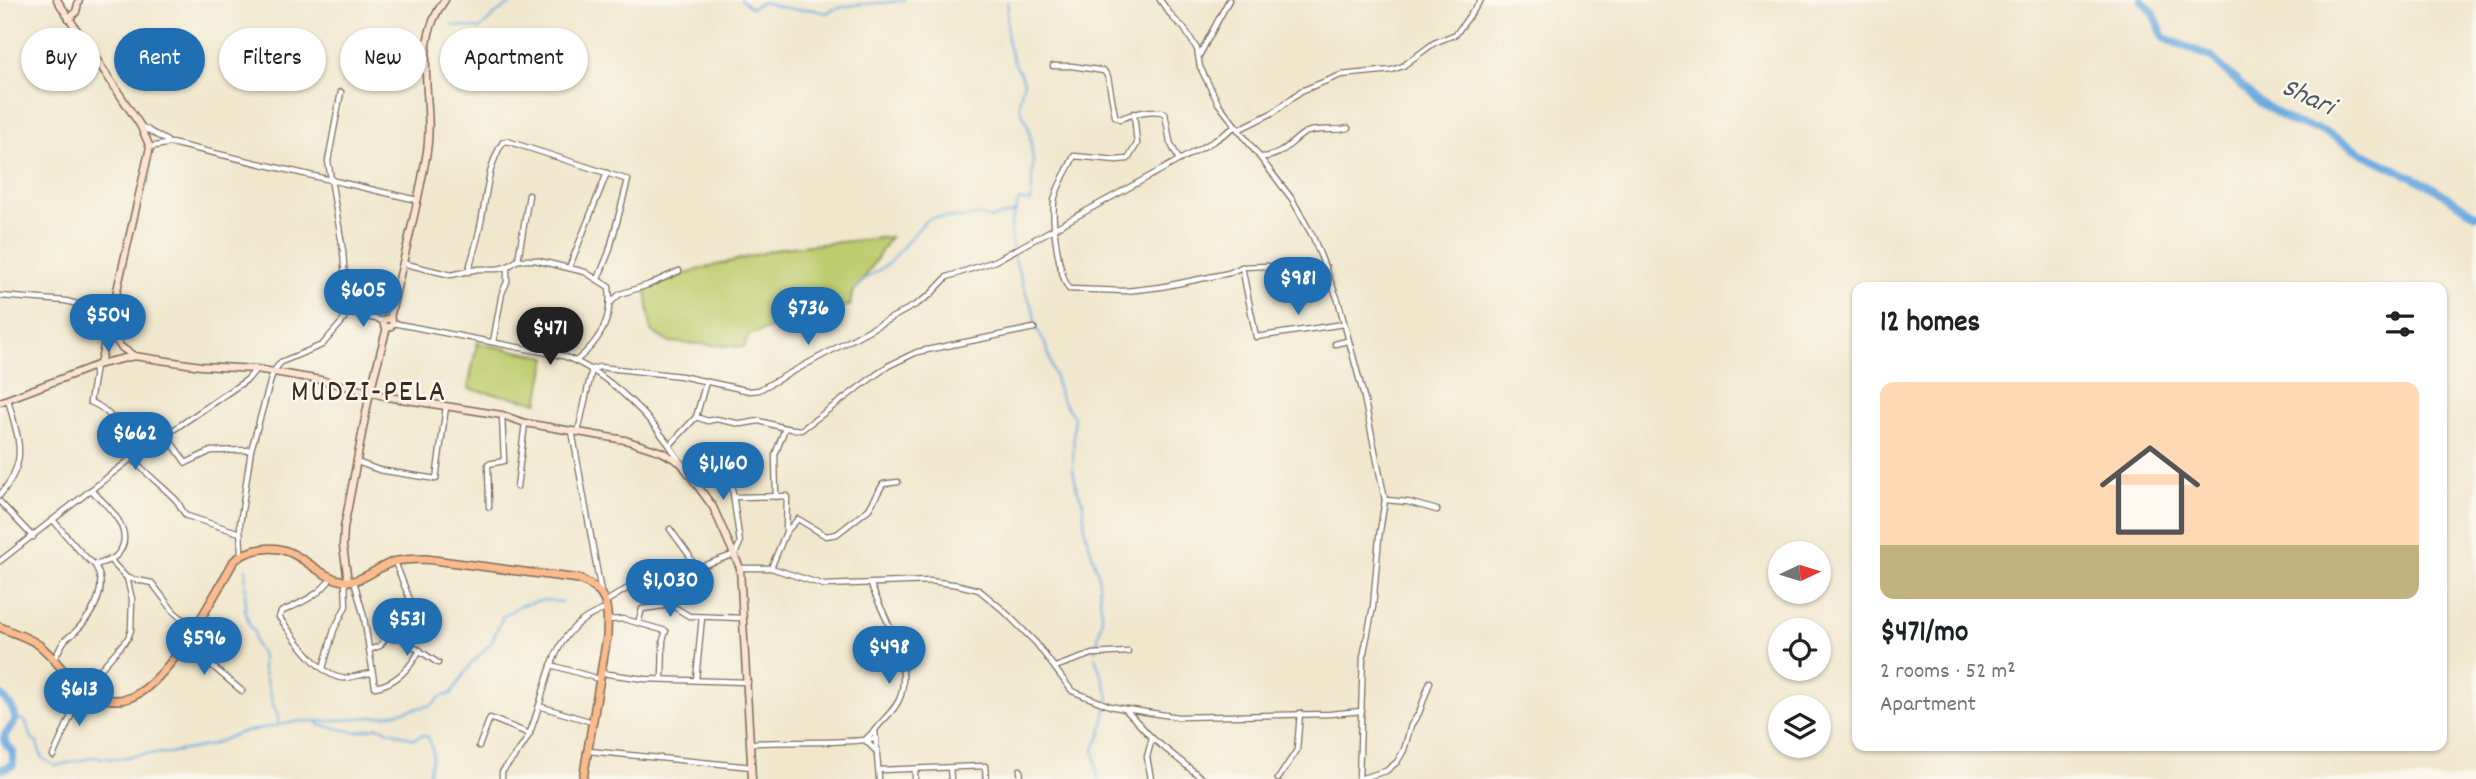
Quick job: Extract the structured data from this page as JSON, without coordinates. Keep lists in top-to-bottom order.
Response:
{
  "districts": ["MUDZI-PELA"],
  "water": ["Shari"],
  "north": "right",
  "page": {
    "chip": [
      "Buy",
      "Rent",
      "Filters",
      "New",
      "Apartment"
    ],
    "price": [
      "$981",
      "$605",
      "$736",
      "$504",
      "$471",
      "$662",
      "$1,160",
      "$1,030",
      "$531",
      "$596",
      "$498",
      "$613"
    ],
    "heading": "12 homes",
    "list": [
      {
        "name": "$471/mo",
        "note": "2 rooms · 52 m² · Apartment"
      }
    ]
  }
}
